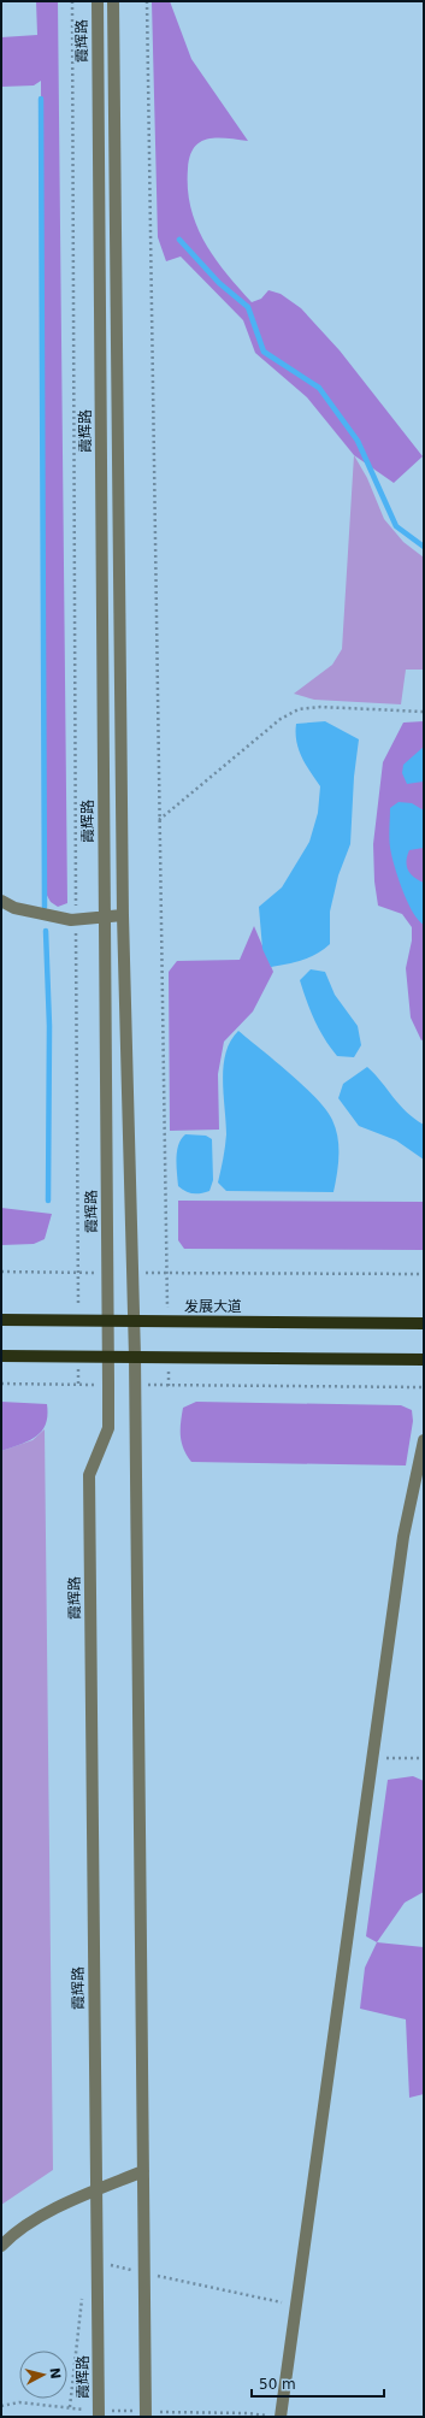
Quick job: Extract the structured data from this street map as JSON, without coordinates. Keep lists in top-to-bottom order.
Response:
{
  "streets": {
    "main road": ["发展大道"],
    "street": ["霞辉路"]
  },
  "crossings": [
    ["霞辉路", "发展大道"]
  ],
  "scale_bar": "50 m",
  "north": "right"
}
